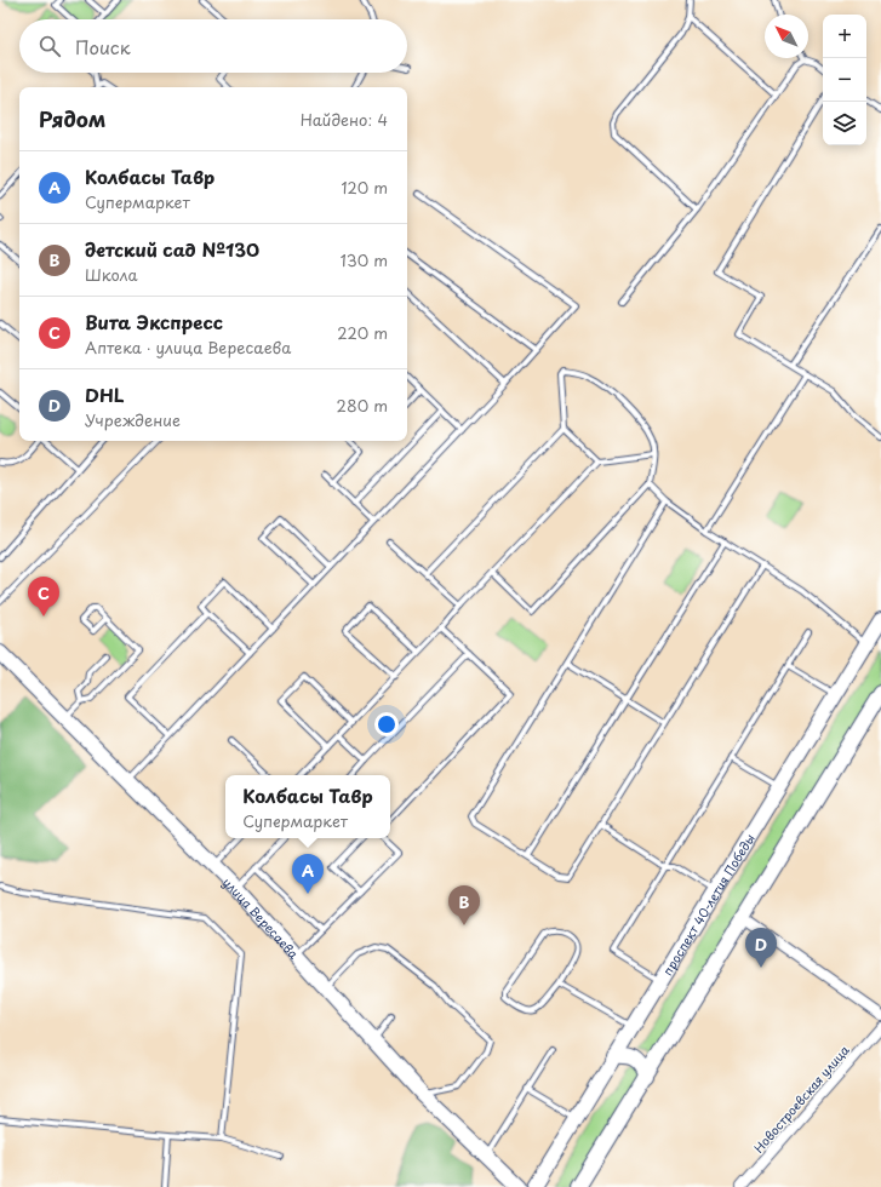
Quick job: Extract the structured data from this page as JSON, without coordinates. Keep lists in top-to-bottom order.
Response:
{
  "streets": {
    "main road": ["проспект 40-летия Победы", "улица Вересаева"],
    "street": ["Новостроевская улица"]
  },
  "north": "top left",
  "page": {
    "map_buttons": ["+", "−"],
    "search": "Поиск",
    "heading": ["Рядом", "Найдено: 4"],
    "list": [
      {
        "mark": "A",
        "name": "Колбасы Тавр",
        "note": "Супермаркет",
        "value": "120 m"
      },
      {
        "mark": "B",
        "name": "детский сад №130",
        "note": "Школа",
        "value": "130 m"
      },
      {
        "mark": "C",
        "name": "Вита Экспресс",
        "note": "Аптека · улица Вересаева",
        "value": "220 m"
      },
      {
        "mark": "D",
        "name": "DHL",
        "note": "Учреждение",
        "value": "280 m"
      }
    ],
    "pins": [
      "C",
      "A",
      "B",
      "D"
    ],
    "popup": ["Колбасы Тавр", "Супермаркет"]
  }
}
